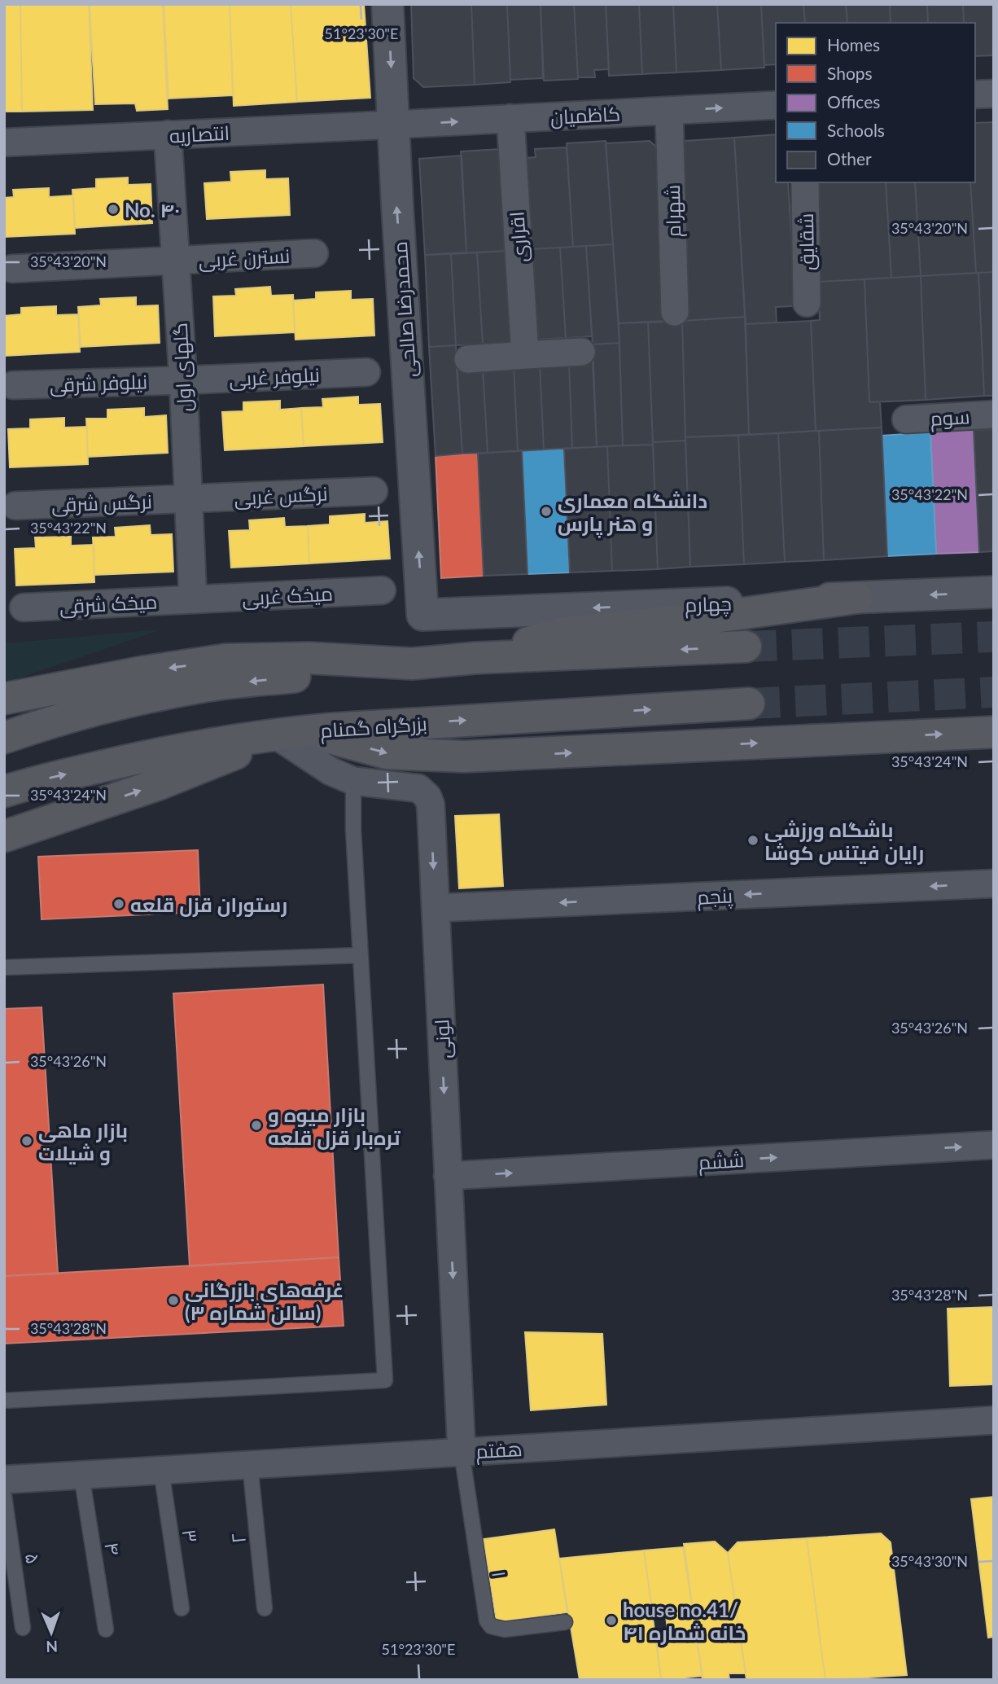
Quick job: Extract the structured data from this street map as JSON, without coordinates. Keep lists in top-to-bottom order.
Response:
{
  "streets": {
    "highway": ["بزرگراه گمنام"],
    "street": [
      "کاظمیان",
      "انتصاریه",
      "شهرام",
      "اقراری",
      "شقایق",
      "نسترن غربی",
      "محمدرضا صالحی",
      "گلهای اول",
      "نیلوفر غربی",
      "نیلوفر شرقی",
      "سوم",
      "نرگس غربی",
      "نرگس شرقی",
      "میخک غربی",
      "میخک شرقی",
      "چهارم",
      "پنجم",
      "لونی",
      "ششم",
      "هفتم"
    ],
    "lane": [
      "۳",
      "۲",
      "۴",
      "۵",
      "۱"
    ]
  },
  "crossings": [
    ["کاظمیان", "انتصاریه"],
    ["کاظمیان", "شهرام"],
    ["کاظمیان", "اقراری"],
    ["کاظمیان", "محمدرضا صالحی"],
    ["انتصاریه", "محمدرضا صالحی"],
    ["انتصاریه", "گلهای اول"],
    ["نسترن غربی", "گلهای اول"],
    ["محمدرضا صالحی", "چهارم"],
    ["گلهای اول", "نیلوفر غربی"],
    ["گلهای اول", "نیلوفر شرقی"],
    ["گلهای اول", "نرگس غربی"],
    ["گلهای اول", "نرگس شرقی"],
    ["گلهای اول", "میخک غربی"],
    ["گلهای اول", "میخک شرقی"],
    ["نیلوفر غربی", "نیلوفر شرقی"],
    ["نرگس غربی", "نرگس شرقی"],
    ["میخک غربی", "میخک شرقی"],
    ["پنجم", "لونی"],
    ["لونی", "ششم"],
    ["لونی", "هفتم"],
    ["لونی", "۱"],
    ["هفتم", "۳"],
    ["هفتم", "۲"],
    ["هفتم", "۴"],
    ["هفتم", "۱"]
  ],
  "one_way": [
    "کاظمیان",
    "چهارم",
    "پنجم",
    "لونی",
    "ششم"
  ],
  "places": [
    "No. ۴۰",
    "دانشگاه معماری و هنر پارس",
    "باشگاه ورزشی رایان فیتنس کوشا",
    "رستوران قزل قلعه",
    "بازار میوه و تره‌بار قزل قلعه",
    "بازار ماهی و شیلات",
    "غرفه‌های بازرگانی (سالن شماره ۳)",
    "house no.41/ خانه شماره ۴۱"
  ],
  "legend": [
    "Homes",
    "Shops",
    "Offices",
    "Schools",
    "Other"
  ],
  "north": "bottom",
  "coordinates": [
    "51°23'30\"E",
    "35°43'20\"N",
    "35°43'22\"N",
    "35°43'24\"N",
    "35°43'26\"N",
    "35°43'28\"N",
    "35°43'30\"N"
  ]
}
